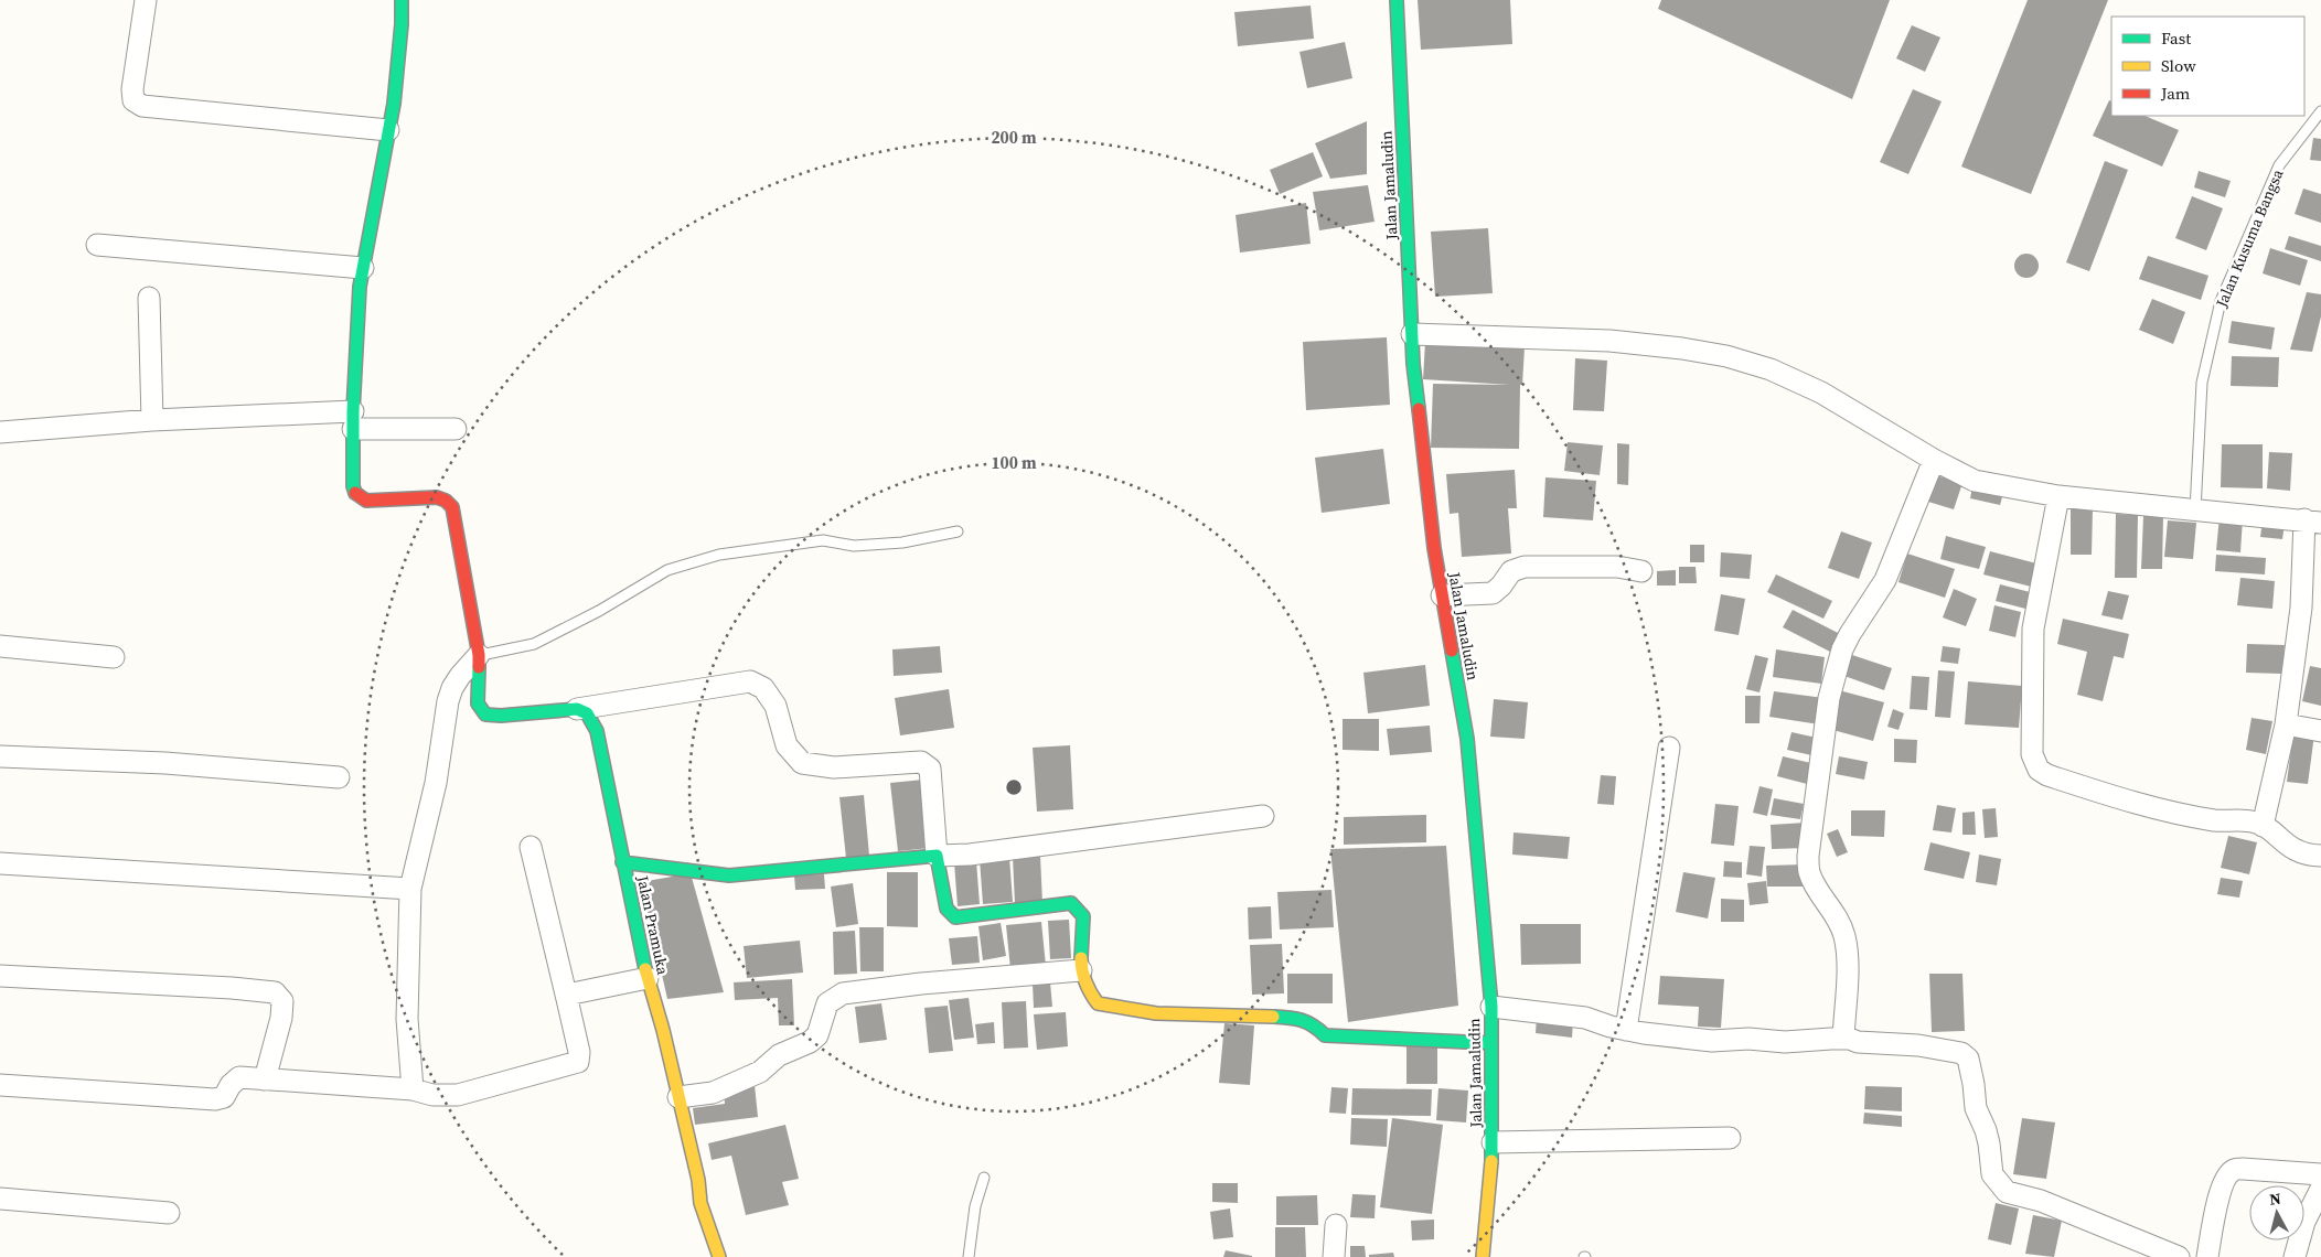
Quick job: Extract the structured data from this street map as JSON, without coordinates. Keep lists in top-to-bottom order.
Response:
{
  "streets": {
    "street": ["Jalan Jamaludin", "Jalan Pramuka"],
    "lane": ["Jalan Kusuma Bangsa"]
  },
  "legend": ["Fast", "Slow", "Jam"],
  "north": "top",
  "rings": ["200 m", "100 m"]
}
